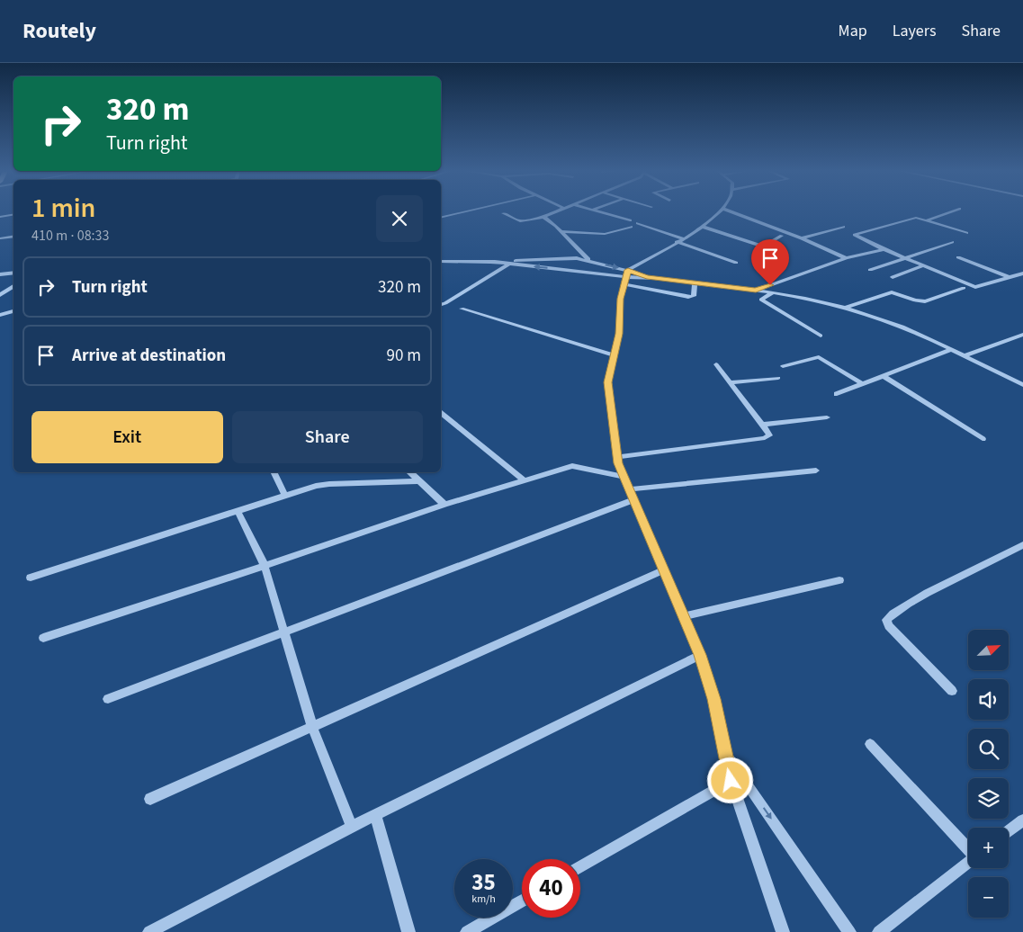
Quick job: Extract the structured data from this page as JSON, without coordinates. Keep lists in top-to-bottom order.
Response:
{
  "north": "top right",
  "page": {
    "header": "Routely",
    "nav": ["Map", "Layers", "Share"],
    "turn": ["320 m", "Turn right"],
    "heading": ["1 min", "410 m · 08:33"],
    "list": [
      {
        "name": "Turn right",
        "value": "320 m"
      },
      {
        "name": "Arrive at destination",
        "value": "90 m"
      }
    ],
    "buttons": ["Exit", "Share"],
    "map_buttons": ["+", "−"],
    "speed": "35 km/h",
    "limit": "40"
  }
}
